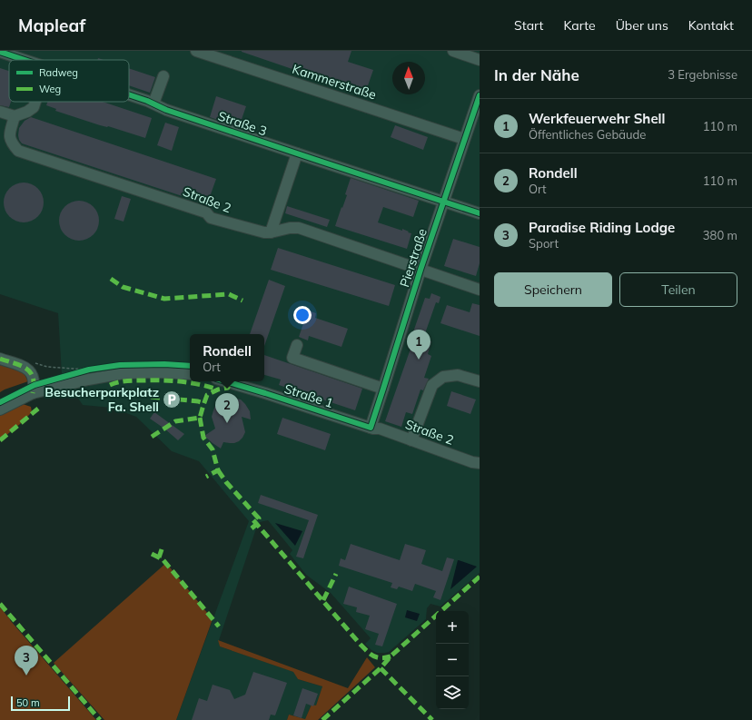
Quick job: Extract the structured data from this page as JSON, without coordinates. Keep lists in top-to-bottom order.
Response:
{
  "streets": {
    "street": [
      "Kammerstraße",
      "Straße 3",
      "Straße 2",
      "Pierstraße",
      "Straße 1"
    ]
  },
  "crossings": [
    ["Kammerstraße", "Pierstraße"],
    ["Straße 3", "Pierstraße"],
    ["Straße 2", "Pierstraße"],
    ["Straße 2", "Straße 1"],
    ["Pierstraße", "Straße 1"]
  ],
  "places": {
    "parking": ["Besucherparkplatz Fa. Shell"]
  },
  "legend": ["Radweg", "Weg"],
  "scale_bar": "50 m",
  "north": "top",
  "page": {
    "header": "Mapleaf",
    "nav": [
      "Start",
      "Karte",
      "Über uns",
      "Kontakt"
    ],
    "heading": ["In der Nähe", "3 Ergebnisse"],
    "list": [
      {
        "mark": "1",
        "name": "Werkfeuerwehr Shell",
        "note": "Öffentliches Gebäude",
        "value": "110 m"
      },
      {
        "mark": "2",
        "name": "Rondell",
        "note": "Ort",
        "value": "110 m"
      },
      {
        "mark": "3",
        "name": "Paradise Riding Lodge",
        "note": "Sport",
        "value": "380 m"
      }
    ],
    "buttons": ["Speichern", "Teilen"],
    "pins": ["1", "2", "3"],
    "popup": ["Rondell", "Ort"],
    "map_buttons": ["+", "−"],
    "scale": "50 m"
  }
}
